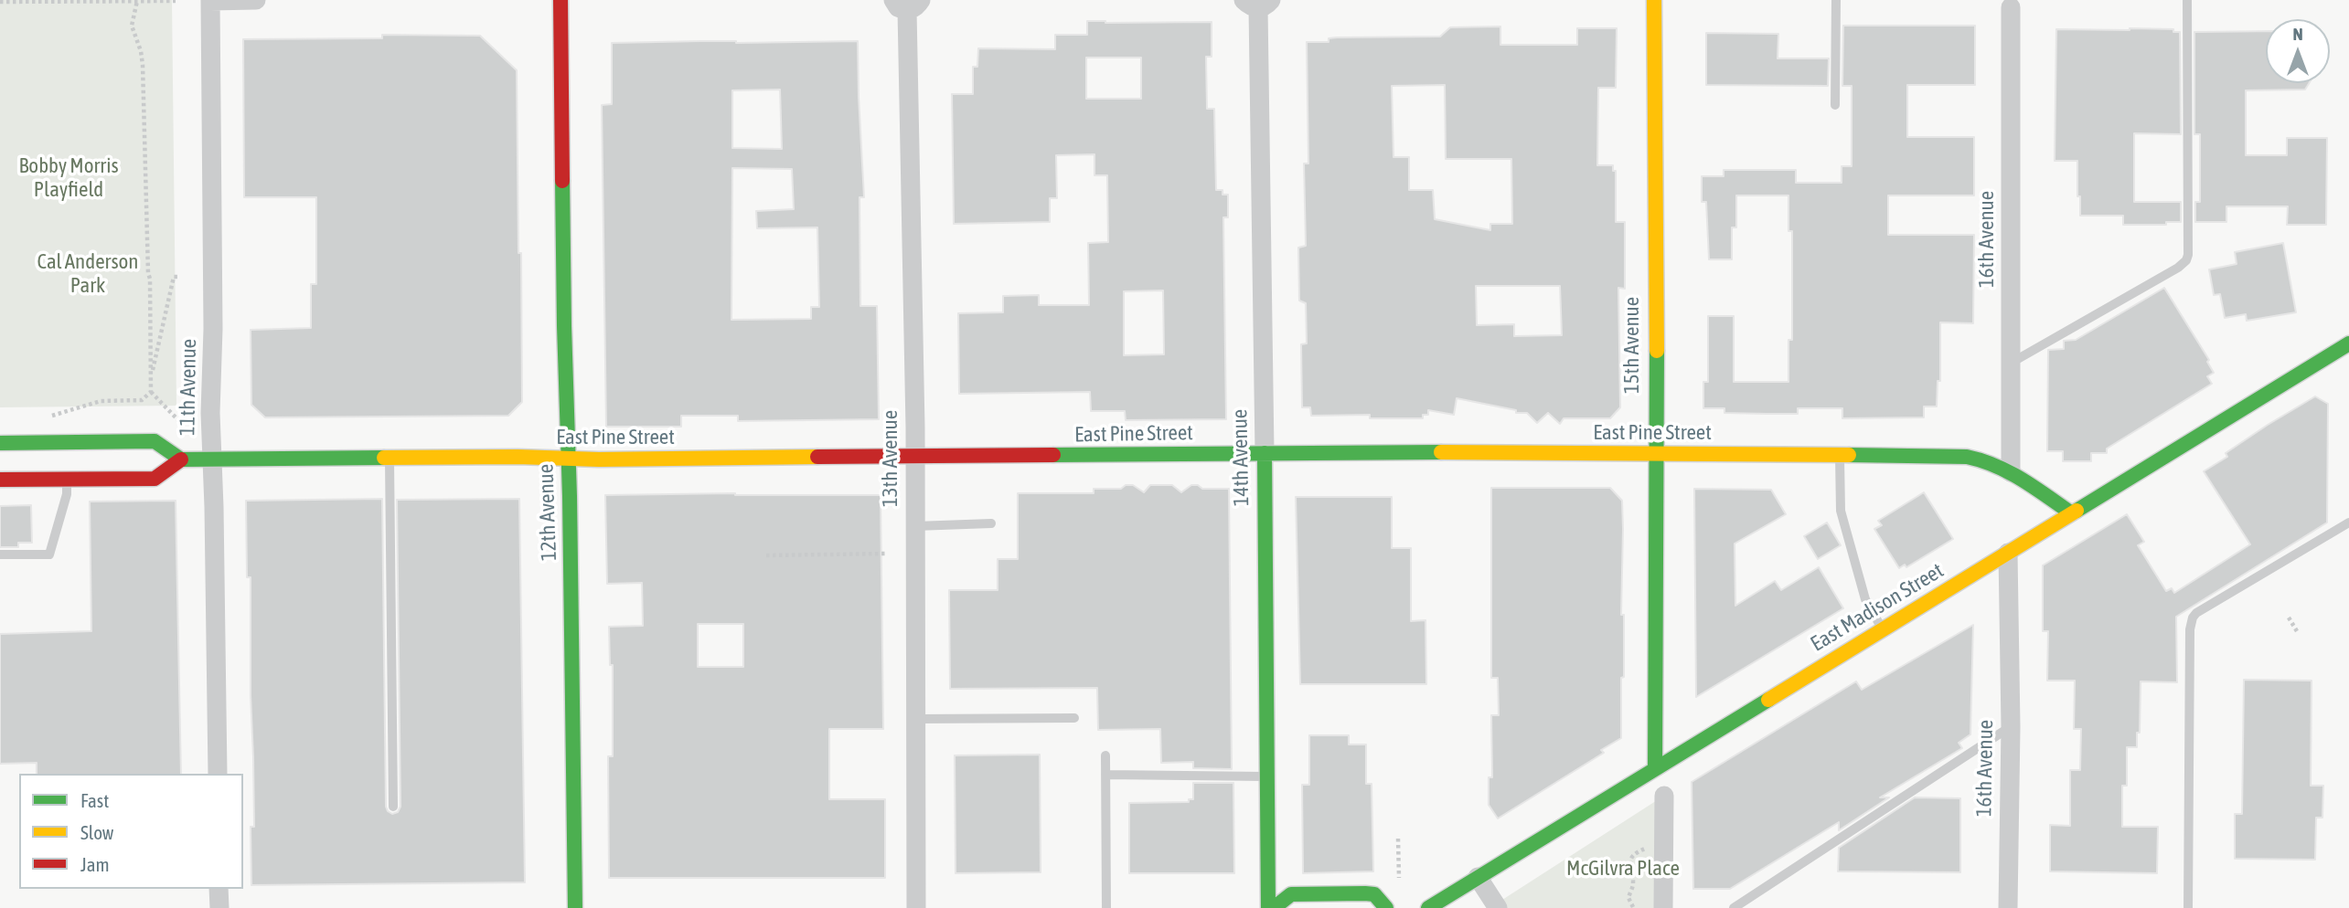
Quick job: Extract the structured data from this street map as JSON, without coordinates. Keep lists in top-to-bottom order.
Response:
{
  "streets": {
    "main road": [
      "15th Avenue",
      "East Pine Street",
      "14th Avenue",
      "12th Avenue",
      "East Madison Street"
    ],
    "street": ["16th Avenue", "11th Avenue", "13th Avenue"]
  },
  "crossings": [
    ["16th Avenue", "East Pine Street"],
    ["16th Avenue", "East Madison Street"],
    ["15th Avenue", "East Pine Street"],
    ["15th Avenue", "East Madison Street"],
    ["11th Avenue", "East Pine Street"],
    ["East Pine Street", "14th Avenue"],
    ["East Pine Street", "13th Avenue"],
    ["East Pine Street", "12th Avenue"],
    ["East Pine Street", "East Madison Street"]
  ],
  "parks": ["Bobby Morris Playfield", "Cal Anderson Park", "McGilvra Place"],
  "legend": ["Fast", "Slow", "Jam"],
  "north": "top"
}
